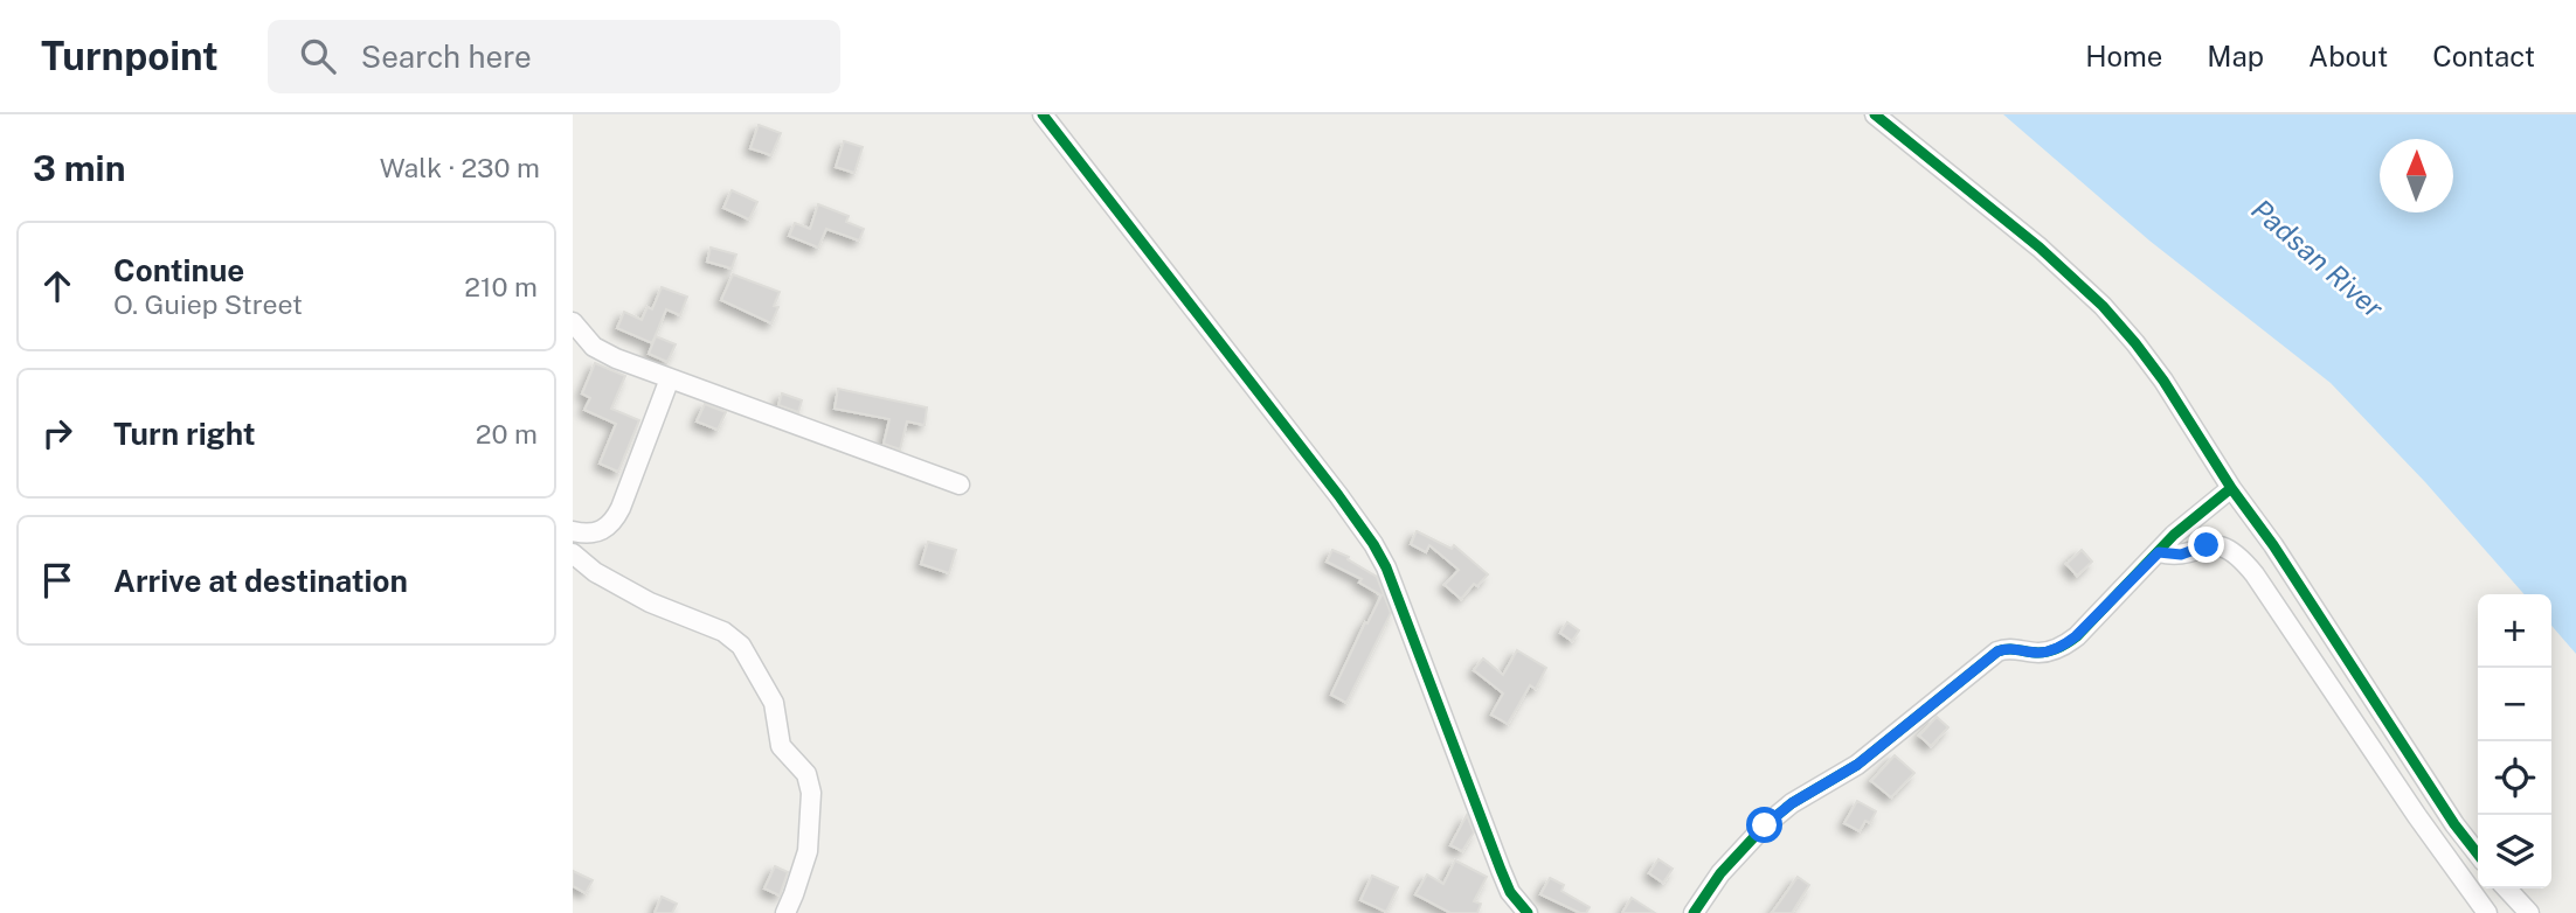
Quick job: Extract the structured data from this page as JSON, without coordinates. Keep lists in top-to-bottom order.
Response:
{
  "water": ["Padsan River"],
  "north": "top",
  "page": {
    "header": "Turnpoint",
    "search": "Search here",
    "nav": [
      "Home",
      "Map",
      "About",
      "Contact"
    ],
    "heading": ["3 min", "Walk · 230 m"],
    "list": [
      ["Continue", "O. Guiep Street", "210 m"],
      ["Turn right", "20 m"],
      "Arrive at destination"
    ],
    "map_buttons": ["+", "−"]
  }
}
